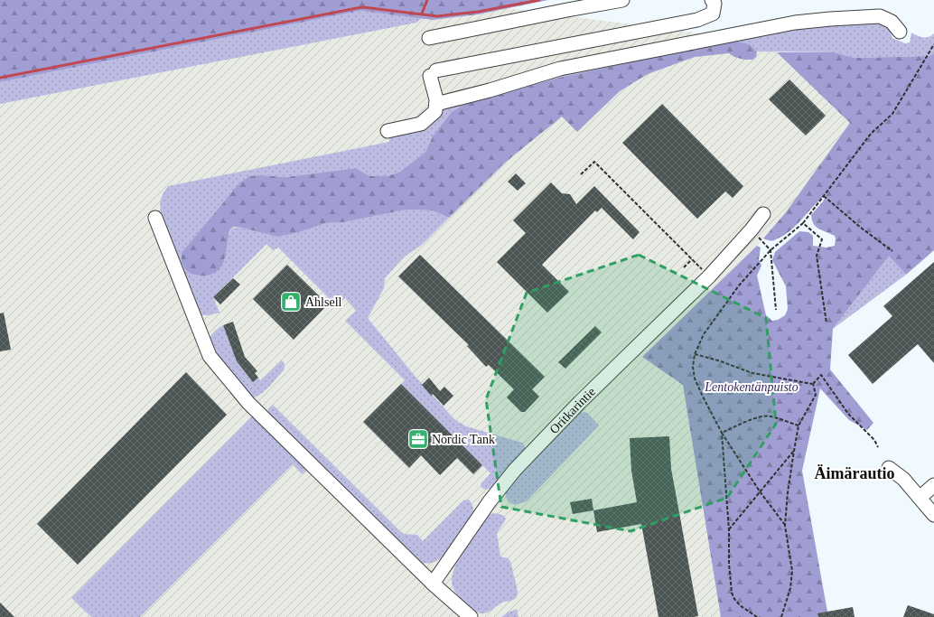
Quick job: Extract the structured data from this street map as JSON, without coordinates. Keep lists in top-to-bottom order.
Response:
{
  "streets": {
    "street": ["Oritkarintie"]
  },
  "districts": ["Äimärautio"],
  "parks": ["Lentokentänpuisto"],
  "places": {
    "shop": ["Ahlsell"],
    "office": ["Nordic Tank"]
  }
}
